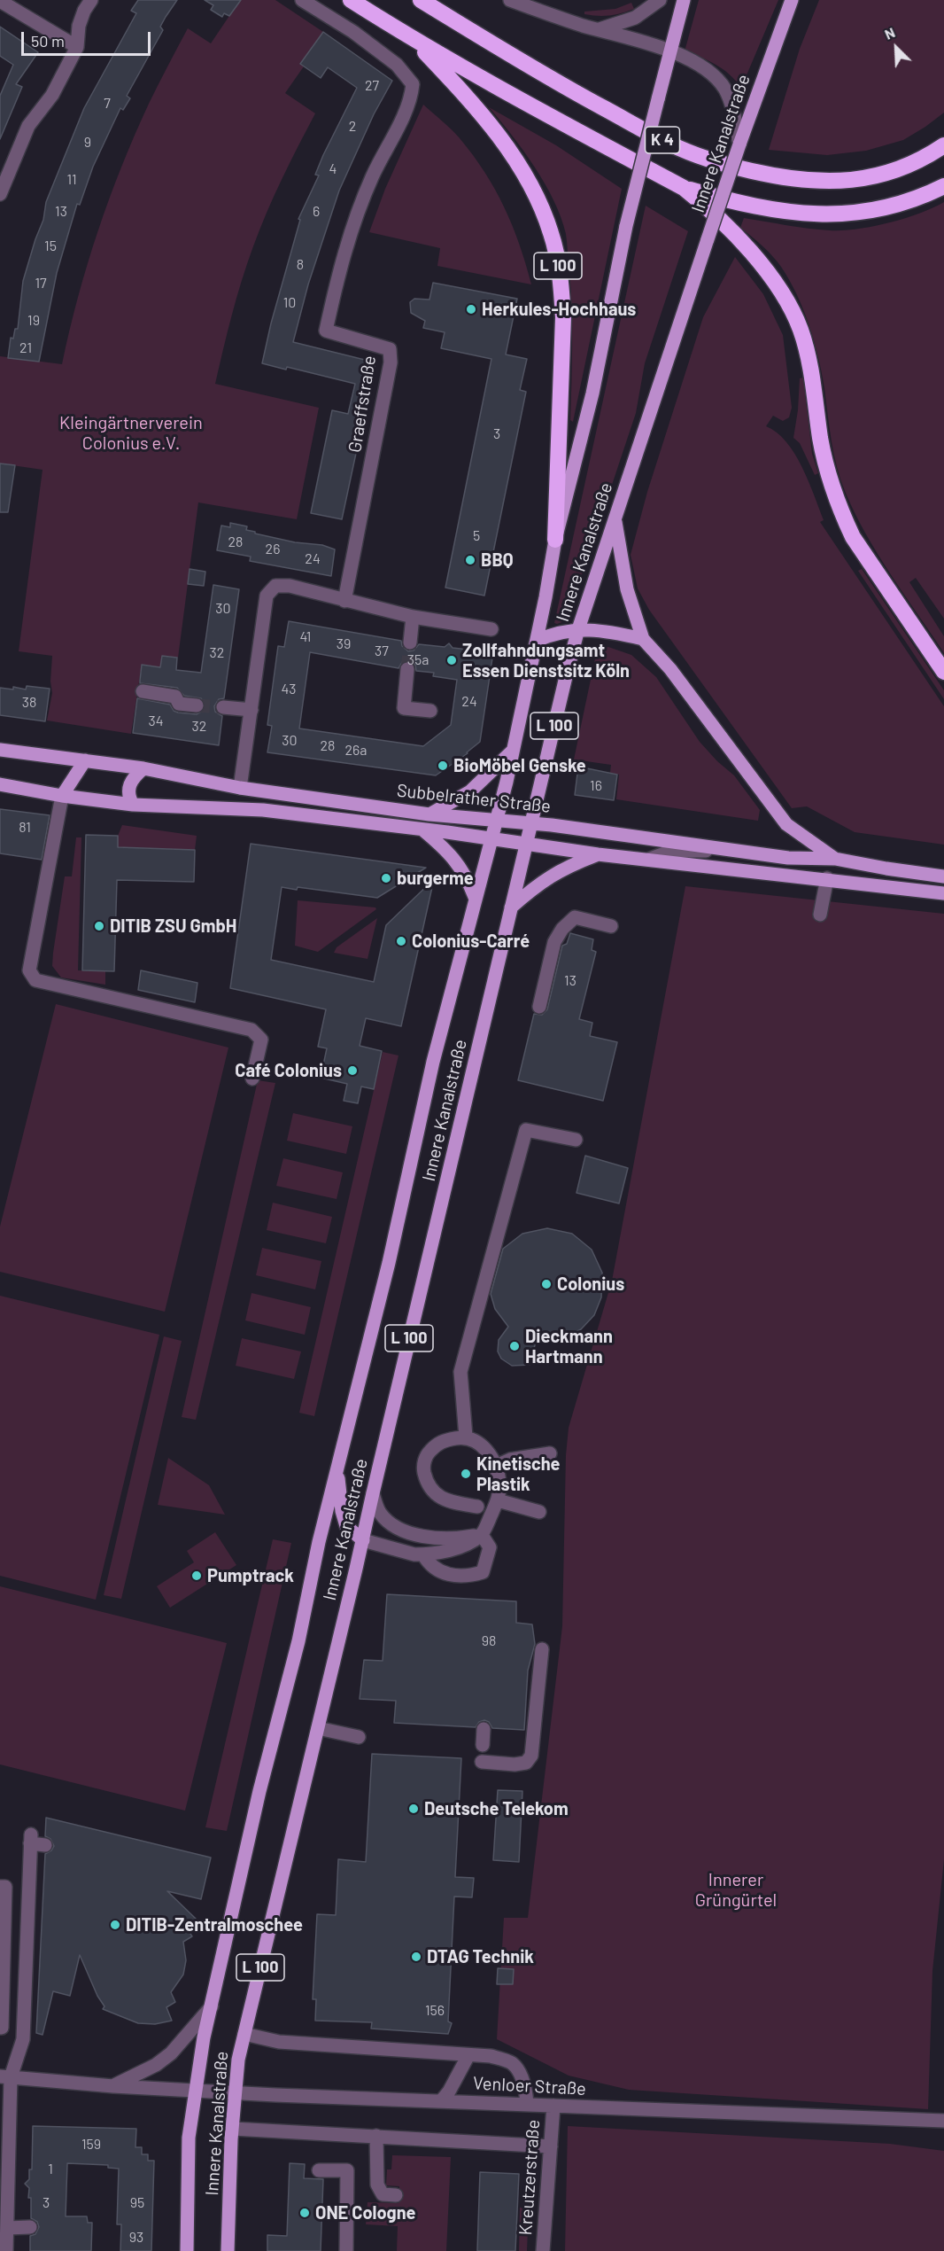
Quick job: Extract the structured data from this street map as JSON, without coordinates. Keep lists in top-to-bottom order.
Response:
{
  "streets": {
    "highway": ["K 4", "L 100"],
    "main road": ["Innere Kanalstraße", "Subbelrather Straße"],
    "street": ["Graeffstraße", "Venloer Straße", "Kreutzerstraße"]
  },
  "crossings": [
    ["K 4", "L 100"],
    ["Innere Kanalstraße", "L 100"],
    ["Innere Kanalstraße", "Subbelrather Straße"],
    ["Innere Kanalstraße", "Venloer Straße"],
    ["L 100", "Subbelrather Straße"],
    ["Venloer Straße", "Kreutzerstraße"]
  ],
  "parks": ["Kleingärtnerverein Colonius e.V.", "Innerer Grüngürtel"],
  "places": [
    "Herkules-Hochhaus",
    "BBQ",
    "Zollfahndungsamt Essen Dienstsitz Köln",
    "BioMöbel Genske",
    "burgerme",
    "DITIB ZSU GmbH",
    "Colonius-Carré",
    "Café Colonius",
    "Colonius",
    "Dieckmann Hartmann",
    "Kinetische Plastik",
    "Pumptrack",
    "Deutsche Telekom",
    "DITIB-Zentralmoschee",
    "DTAG Technik",
    "ONE Cologne"
  ],
  "house_numbers": [
    "27",
    "7",
    "2",
    "9",
    "4",
    "11",
    "13",
    "6",
    "15",
    "8",
    "17",
    "10",
    "19",
    "21",
    "3",
    "5",
    "28",
    "26",
    "24",
    "30",
    "41",
    "39",
    "37",
    "32",
    "35a",
    "43",
    "24",
    "38",
    "34",
    "32",
    "30",
    "28",
    "26a",
    "16",
    "81",
    "13",
    "98",
    "156",
    "159",
    "1",
    "3",
    "95",
    "93"
  ],
  "scale_bar": "50 m",
  "north": "top left"
}
